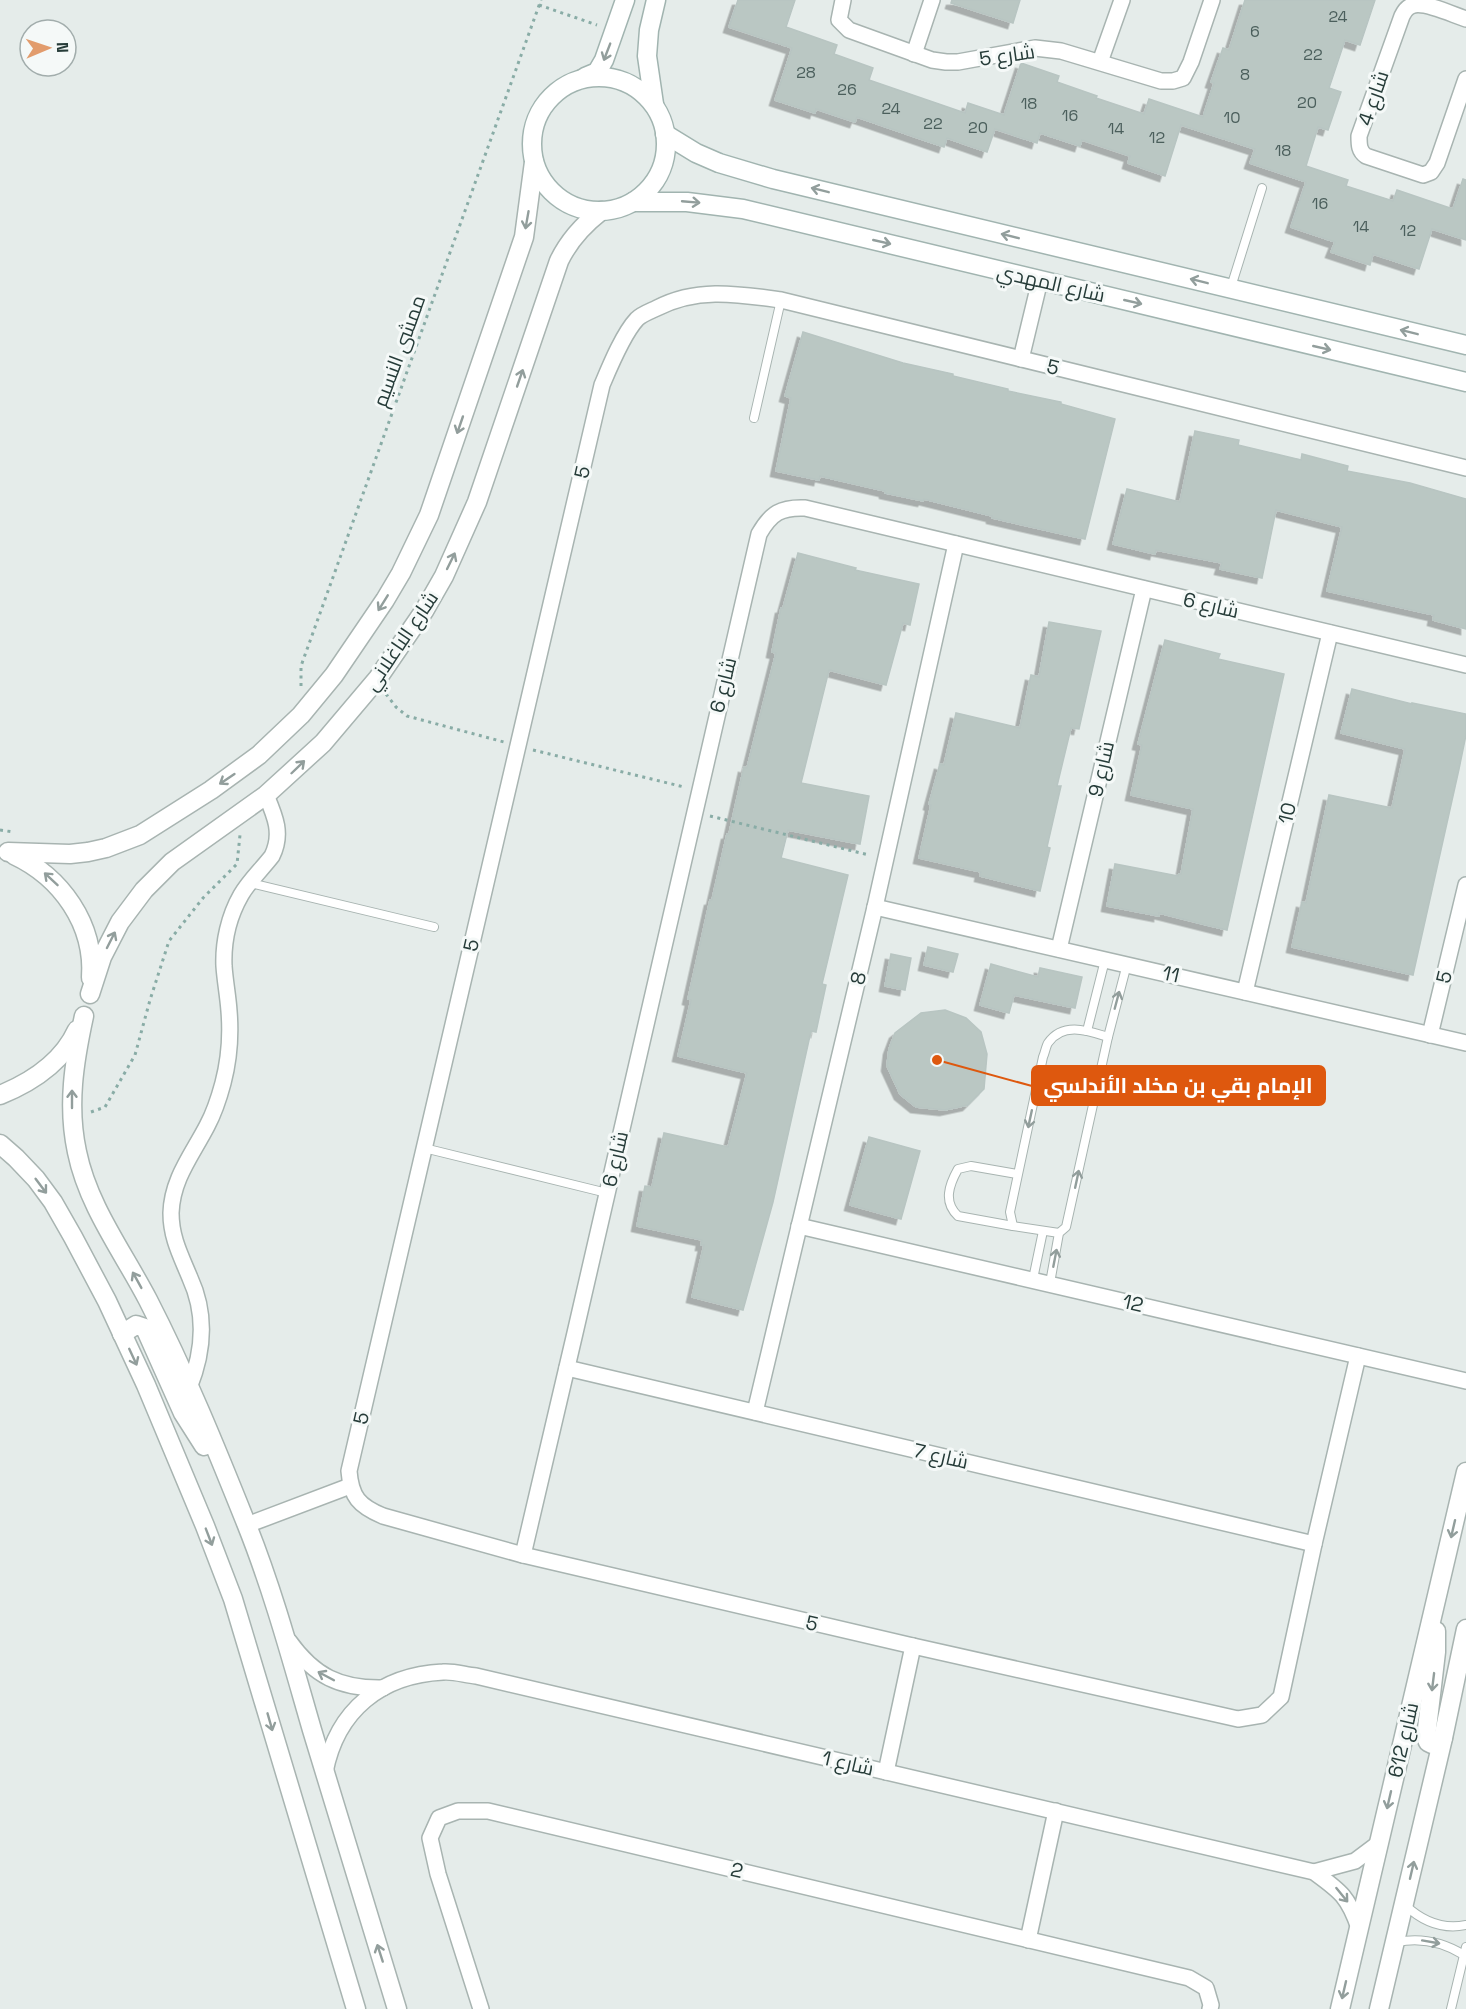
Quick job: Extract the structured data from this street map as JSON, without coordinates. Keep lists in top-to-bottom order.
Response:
{
  "streets": {
    "street": [
      "شارع 5",
      "شارع 4",
      "شارع المهدي",
      "5",
      "شارع 6",
      "شارع الباغلاني",
      "شارع 9",
      "10",
      "11",
      "8",
      "12",
      "شارع 7",
      "شارع 612",
      "شارع 1",
      "2"
    ],
    "path": ["ممشى النسيم"]
  },
  "crossings": [
    ["شارع المهدي", "شارع الباغلاني"],
    ["ممشى النسيم", "شارع الباغلاني"],
    ["5", "شارع 6"],
    ["5", "11"],
    ["5", "شارع 7"],
    ["شارع 6", "شارع 9"],
    ["شارع 6", "10"],
    ["شارع 6", "8"],
    ["شارع 6", "شارع 7"],
    ["شارع 9", "11"],
    ["10", "11"],
    ["11", "8"],
    ["8", "12"],
    ["8", "شارع 7"],
    ["شارع 612", "شارع 1"]
  ],
  "places": ["الإمام بقي بن مخلد الأندلسي"],
  "house_numbers": [
    "24",
    "6",
    "22",
    "28",
    "8",
    "26",
    "20",
    "18",
    "24",
    "16",
    "10",
    "22",
    "20",
    "14",
    "12",
    "18",
    "16",
    "14",
    "12"
  ],
  "north": "right"
}
